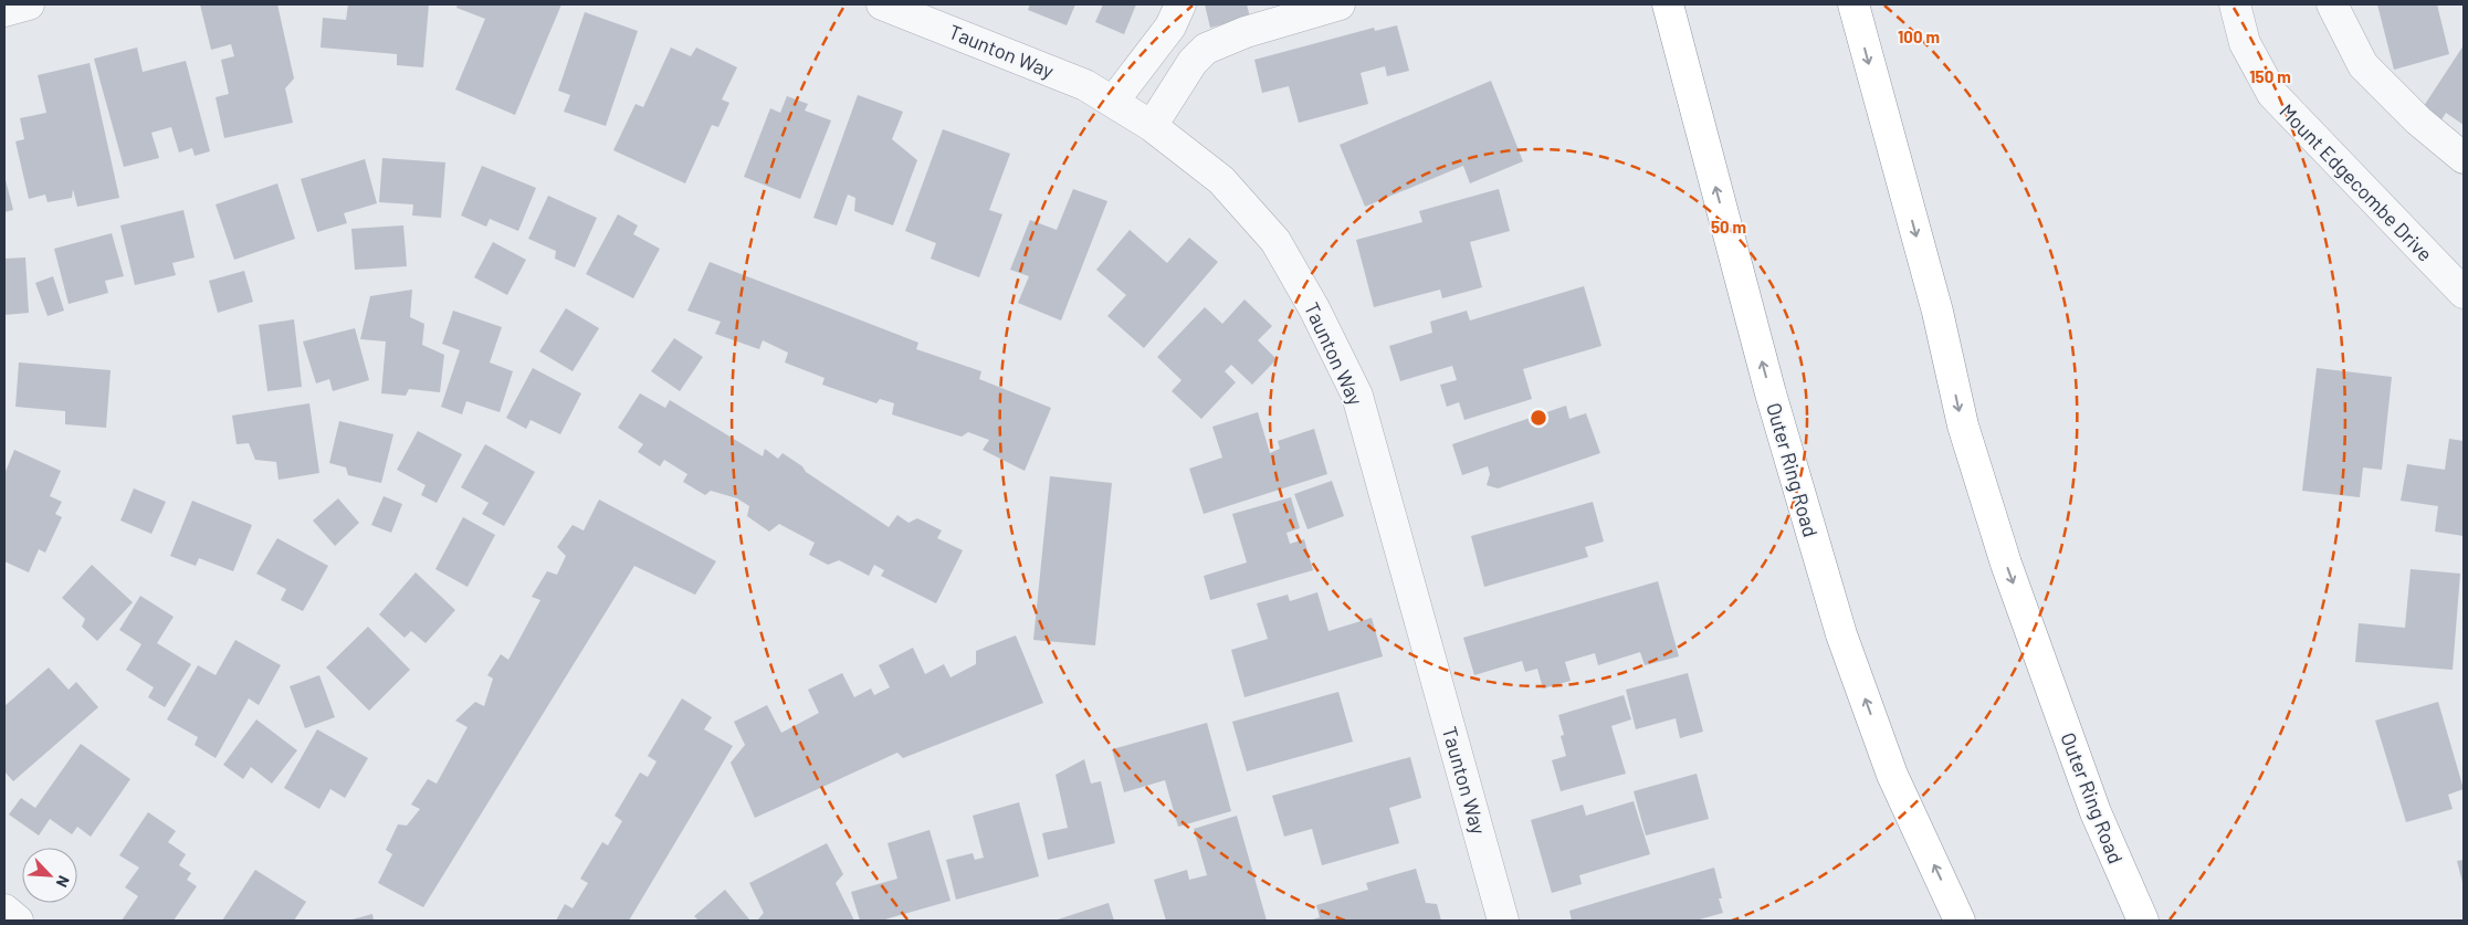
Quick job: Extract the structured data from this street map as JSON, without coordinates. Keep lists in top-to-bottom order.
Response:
{
  "streets": {
    "highway": ["Outer Ring Road"],
    "street": ["Taunton Way", "Mount Edgecombe Drive"]
  },
  "north": "bottom right",
  "rings": ["100 m", "150 m", "50 m"]
}
